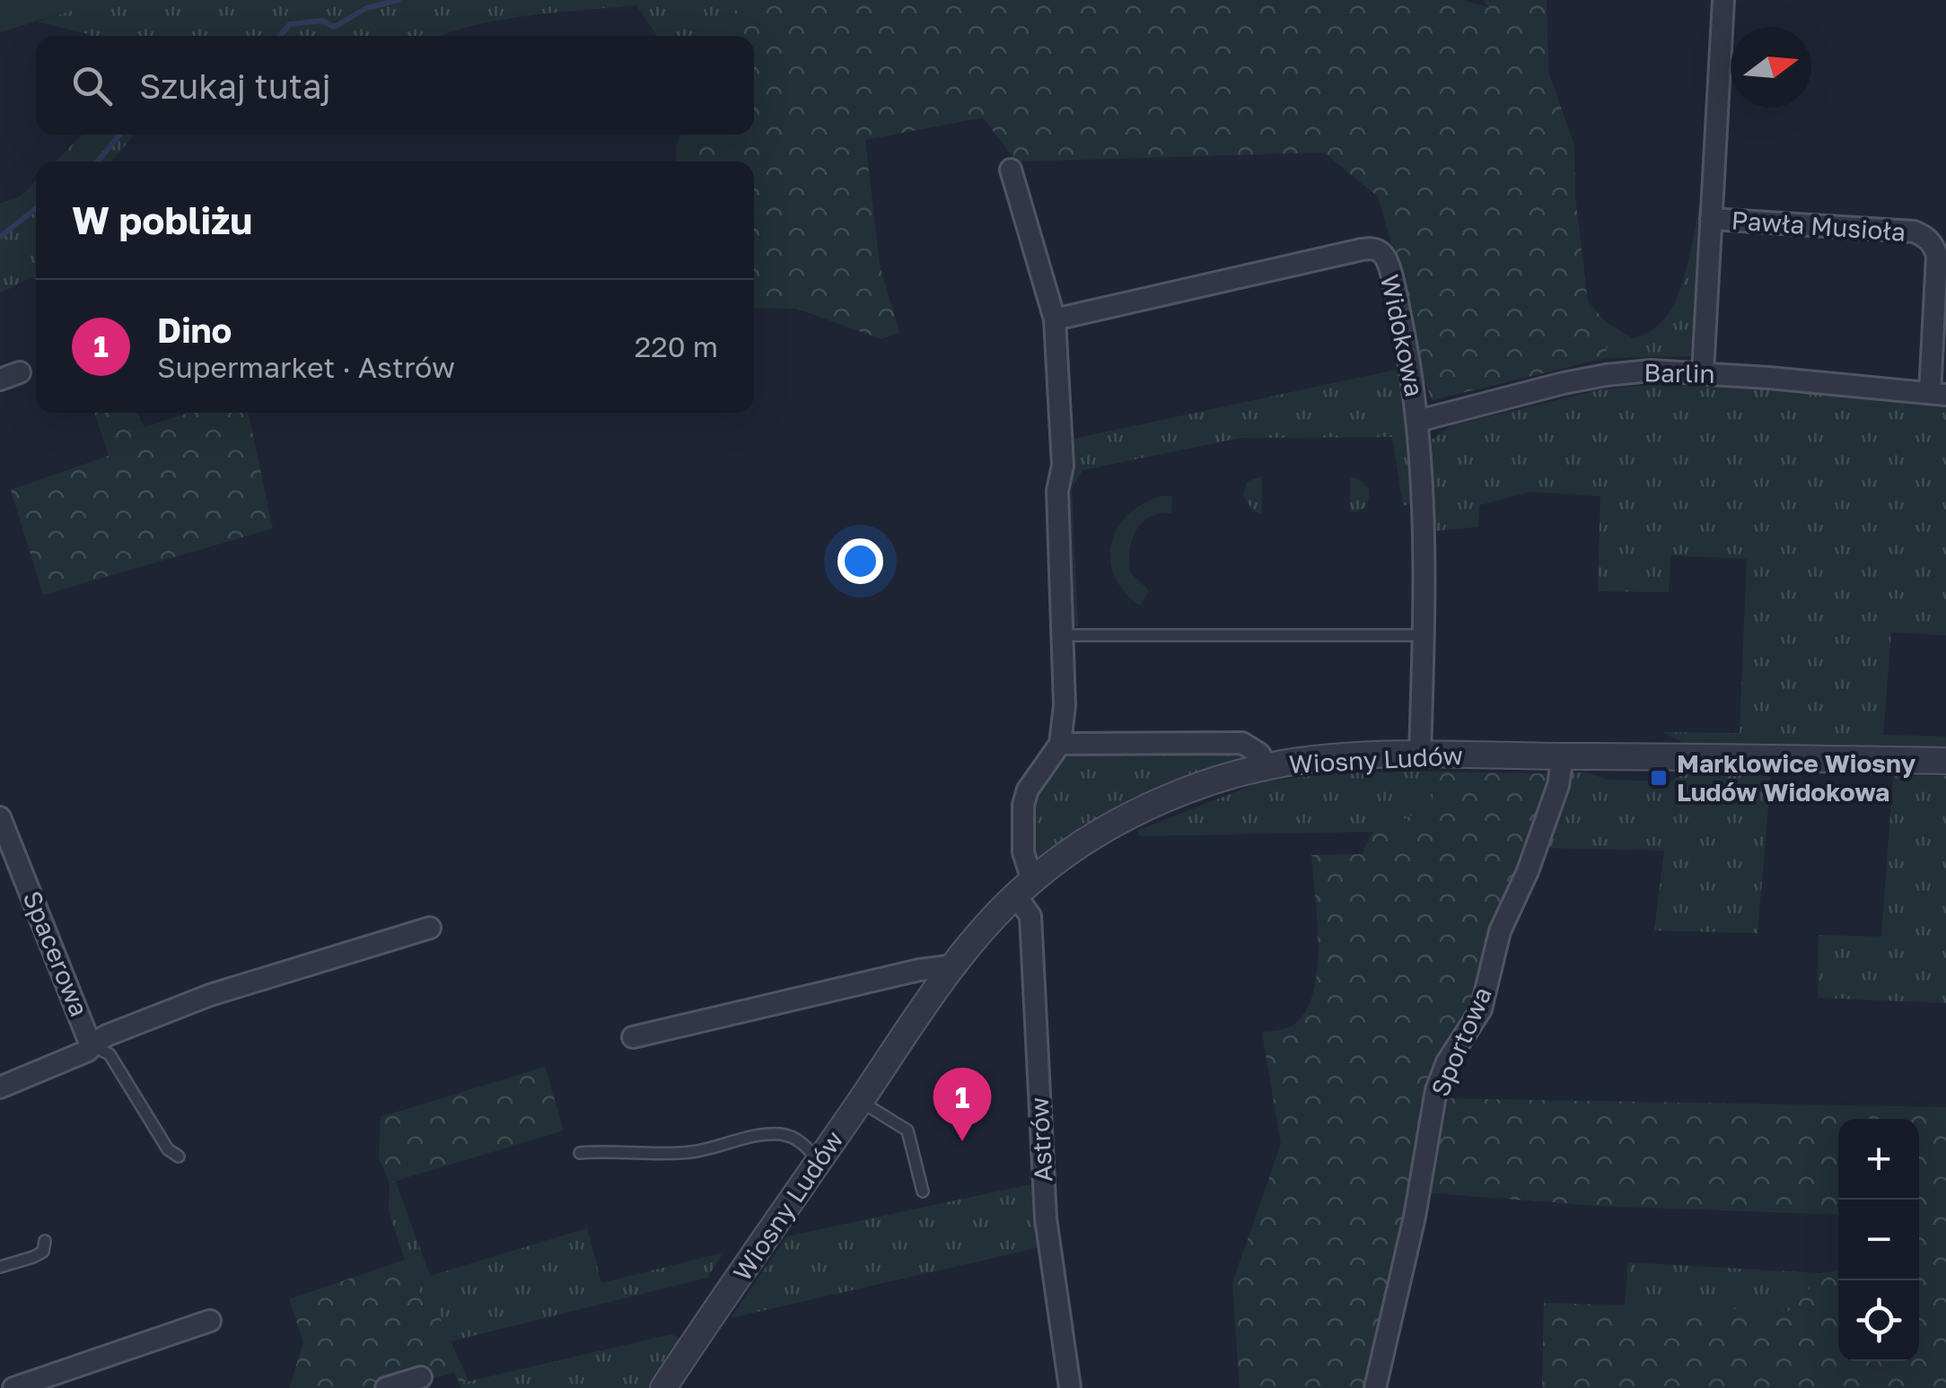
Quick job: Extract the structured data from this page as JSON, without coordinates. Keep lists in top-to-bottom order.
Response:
{
  "streets": {
    "street": [
      "Pawła Musioła",
      "Widokowa",
      "Barlin",
      "Wiosny Ludów",
      "Spacerowa",
      "Sportowa",
      "Astrów"
    ]
  },
  "crossings": [
    ["Pawła Musioła", "Barlin"],
    ["Widokowa", "Barlin"],
    ["Widokowa", "Wiosny Ludów"],
    ["Wiosny Ludów", "Sportowa"],
    ["Wiosny Ludów", "Astrów"]
  ],
  "places": {
    "transit": ["Marklowice Wiosny Ludów Widokowa"]
  },
  "north": "right",
  "page": {
    "search": "Szukaj tutaj",
    "heading": "W pobliżu",
    "list": [
      {
        "mark": "1",
        "name": "Dino",
        "note": "Supermarket · Astrów",
        "value": "220 m"
      }
    ],
    "pins": "1",
    "map_buttons": ["+", "−"]
  }
}
